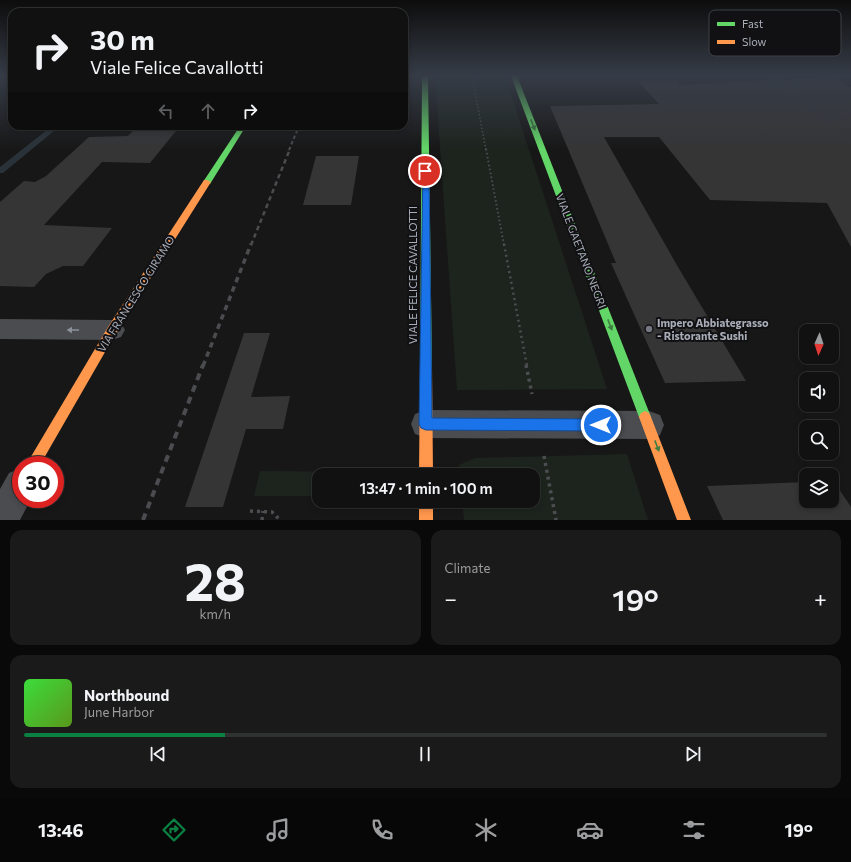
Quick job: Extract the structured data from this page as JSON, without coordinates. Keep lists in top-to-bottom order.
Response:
{
  "streets": {
    "street": ["VIALE GAETANO NEGRI", "VIALE FELICE CAVALLOTTI", "VIA FRANCESCO GIRAMO"]
  },
  "one_way": ["VIALE GAETANO NEGRI"],
  "places": ["Impero Abbiategrasso - Ristorante Sushi"],
  "legend": ["Fast", "Slow"],
  "north": "bottom",
  "page": {
    "turn": ["30 m", "Viale Felice Cavallotti"],
    "limit": "30",
    "trip": "13:47 · 1 min · 100 m",
    "tile": [
      ["28", "km/h"],
      "Climate"
    ],
    "heat": ["−", "19°", "+"],
    "song": ["Northbound", "June Harbor"],
    "tabs": ["13:46", "19°"]
  }
}
